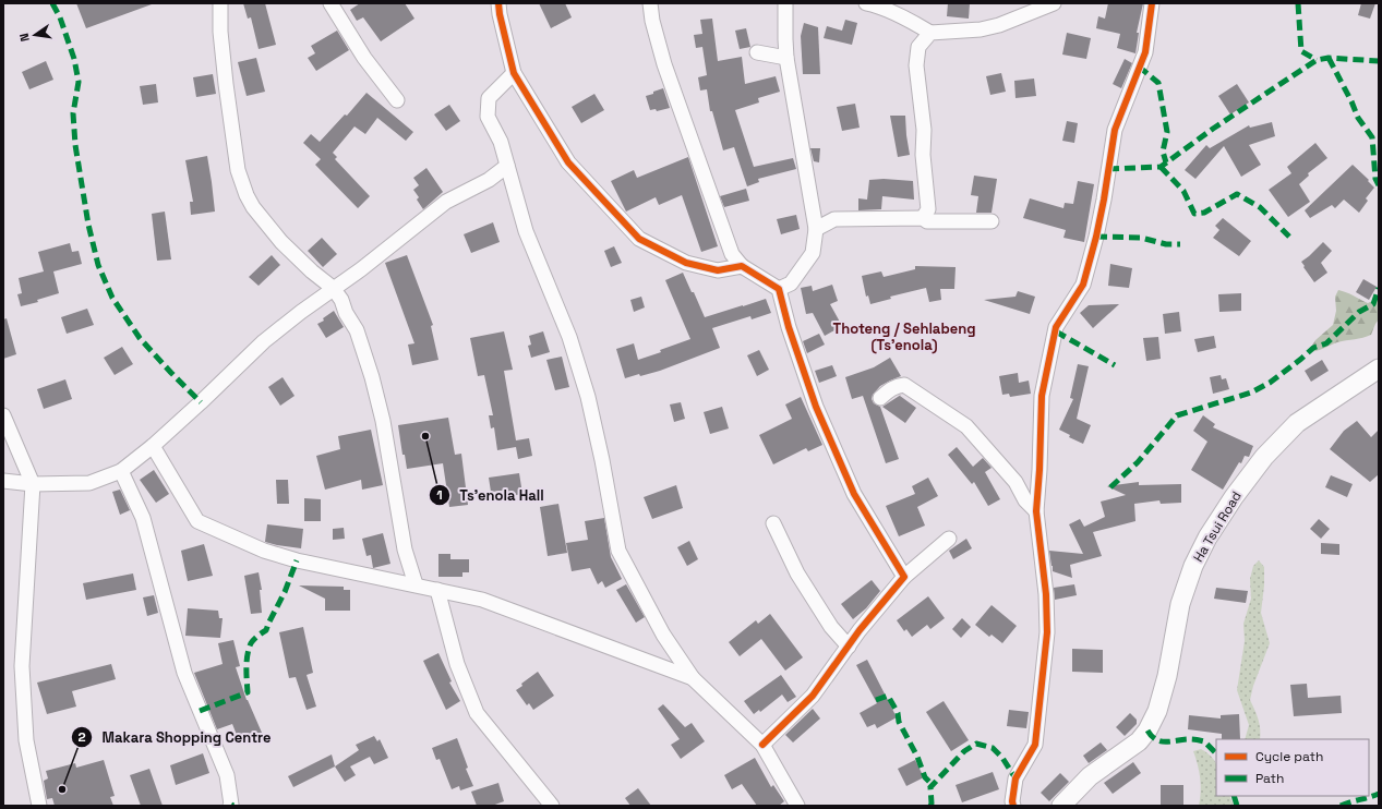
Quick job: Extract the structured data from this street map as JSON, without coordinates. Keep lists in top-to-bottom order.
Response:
{
  "streets": {
    "street": ["Ha Tsui Road"]
  },
  "districts": ["Thoteng / Sehlabeng (Ts'enola)"],
  "places": ["Ts'enola Hall", "Makara Shopping Centre"],
  "legend": ["Cycle path", "Path"],
  "north": "left"
}
